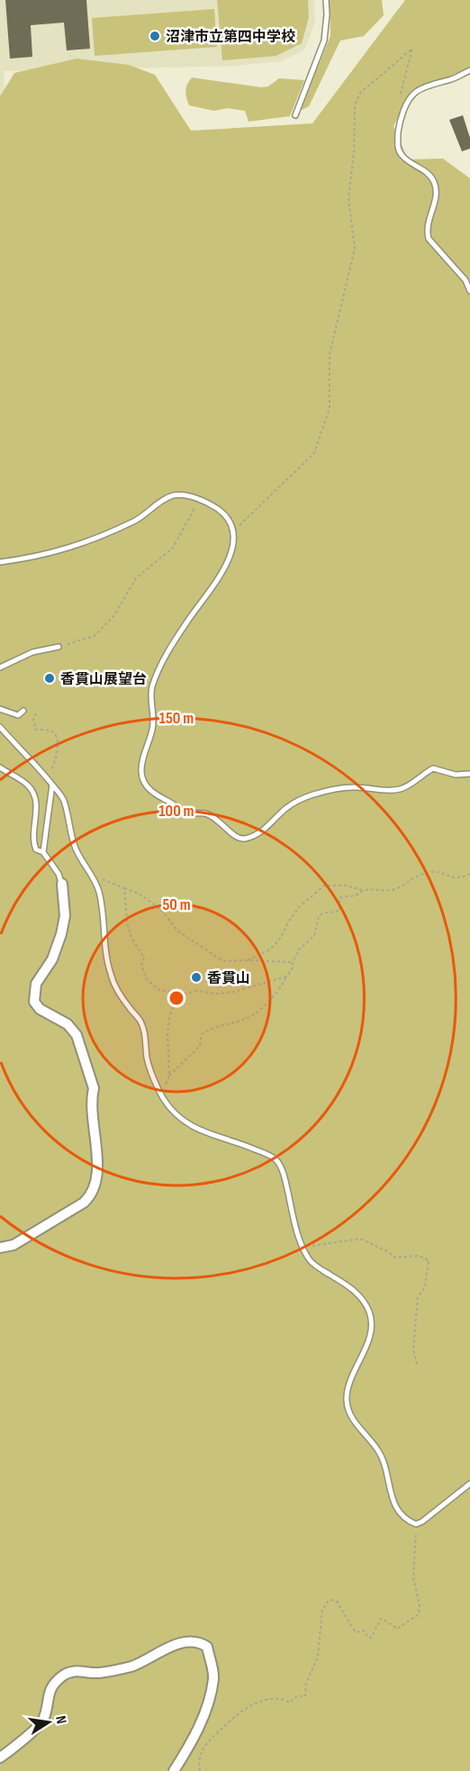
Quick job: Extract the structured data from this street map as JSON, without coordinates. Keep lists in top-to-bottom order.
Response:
{
  "places": ["沼津市立第四中学校", "香貫山展望台", "香貫山"],
  "north": "right",
  "rings": ["150 m", "100 m", "50 m"]
}
